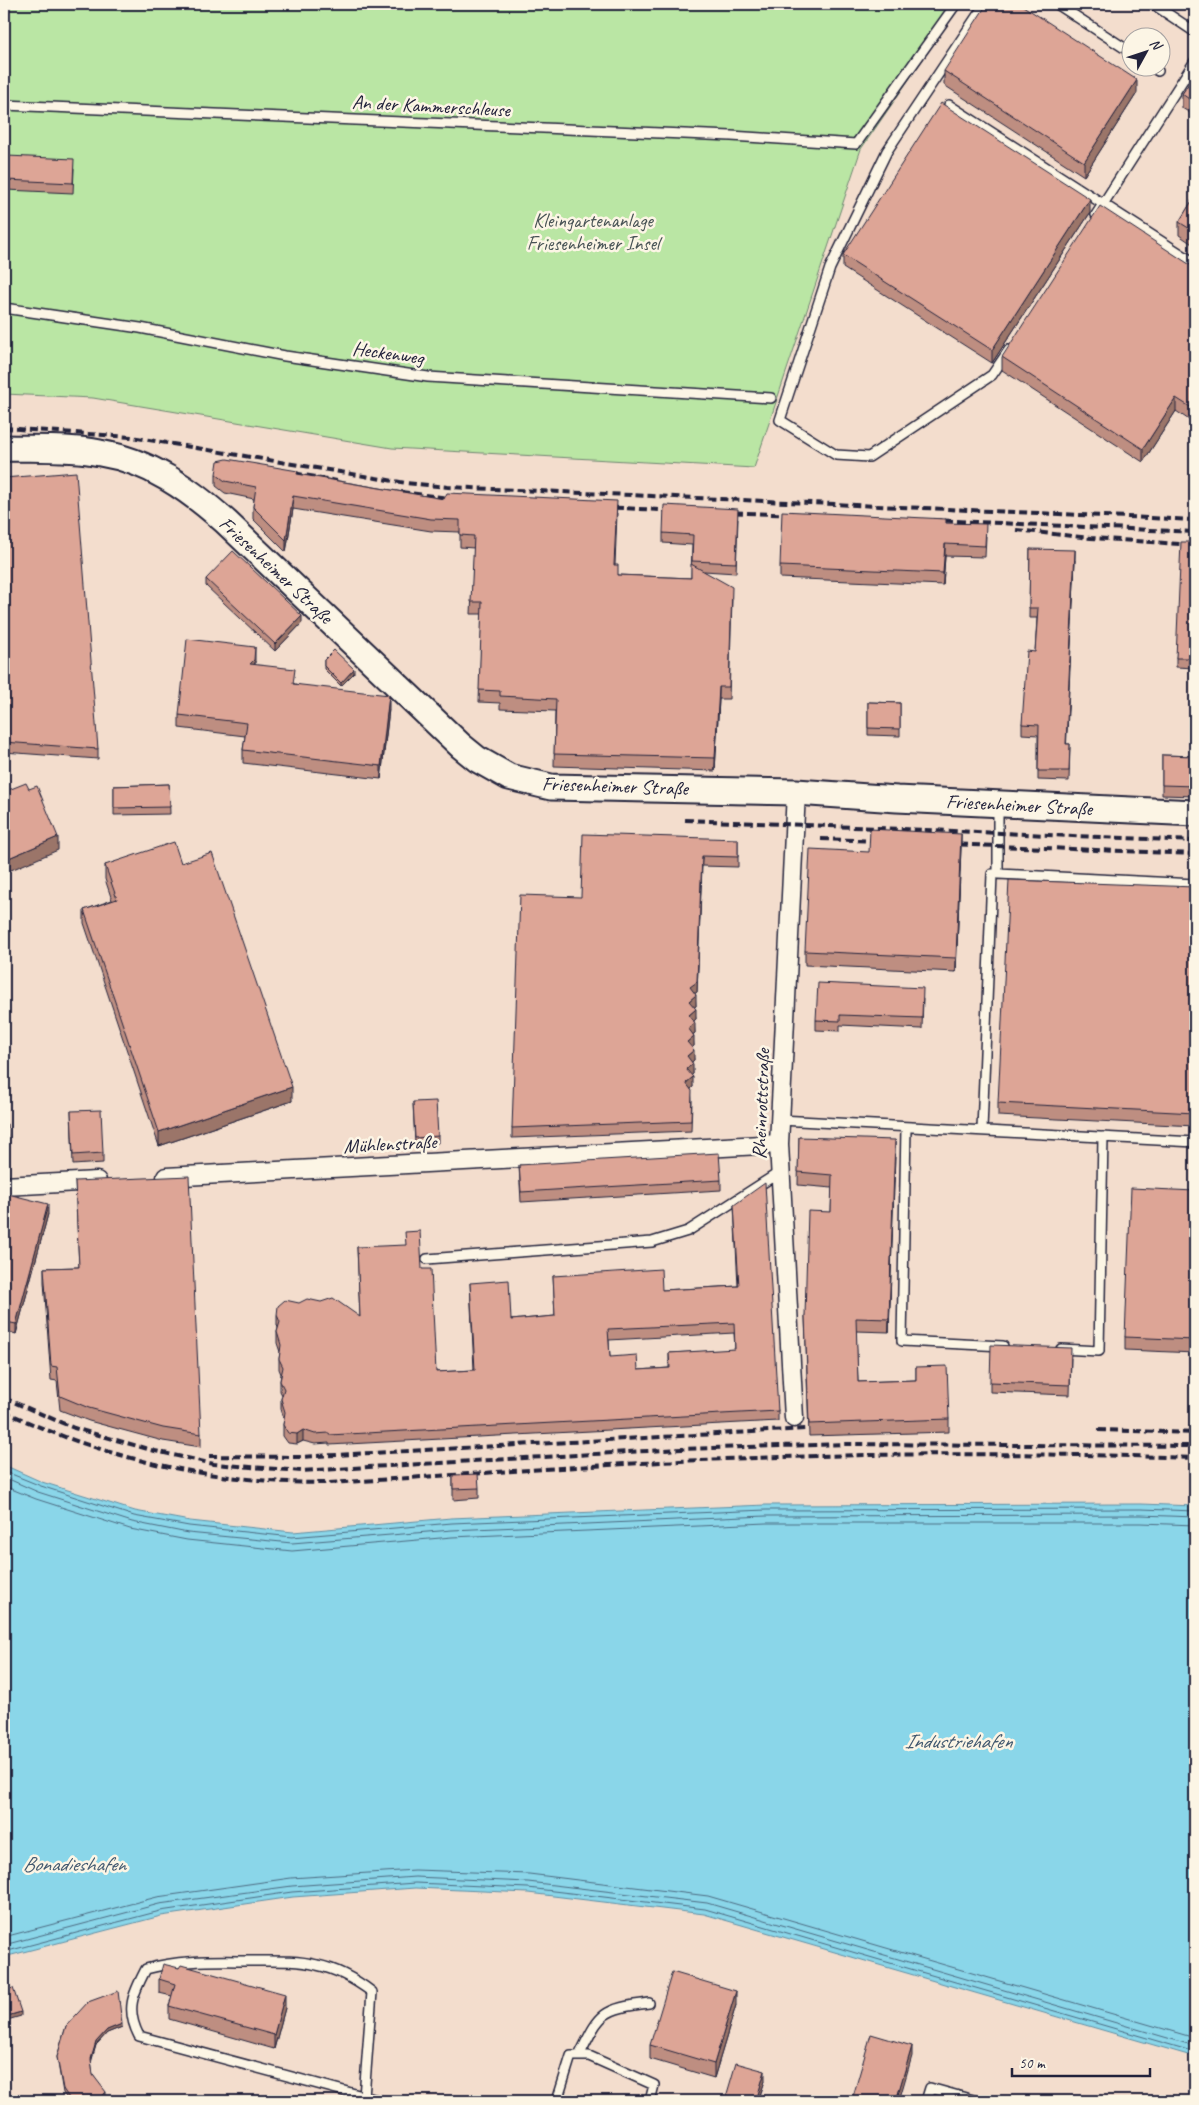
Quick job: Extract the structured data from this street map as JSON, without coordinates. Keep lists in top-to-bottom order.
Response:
{
  "streets": {
    "street": ["Friesenheimer Straße", "Rheinrottstraße", "Mühlenstraße"],
    "lane": ["An der Kammerschleuse", "Heckenweg"]
  },
  "crossings": [
    ["Friesenheimer Straße", "Rheinrottstraße"],
    ["Rheinrottstraße", "Mühlenstraße"]
  ],
  "water": ["Industriehafen", "Bonadieshafen"],
  "parks": ["Kleingartenanlage Friesenheimer Insel"],
  "scale_bar": "50 m",
  "north": "top right"
}
